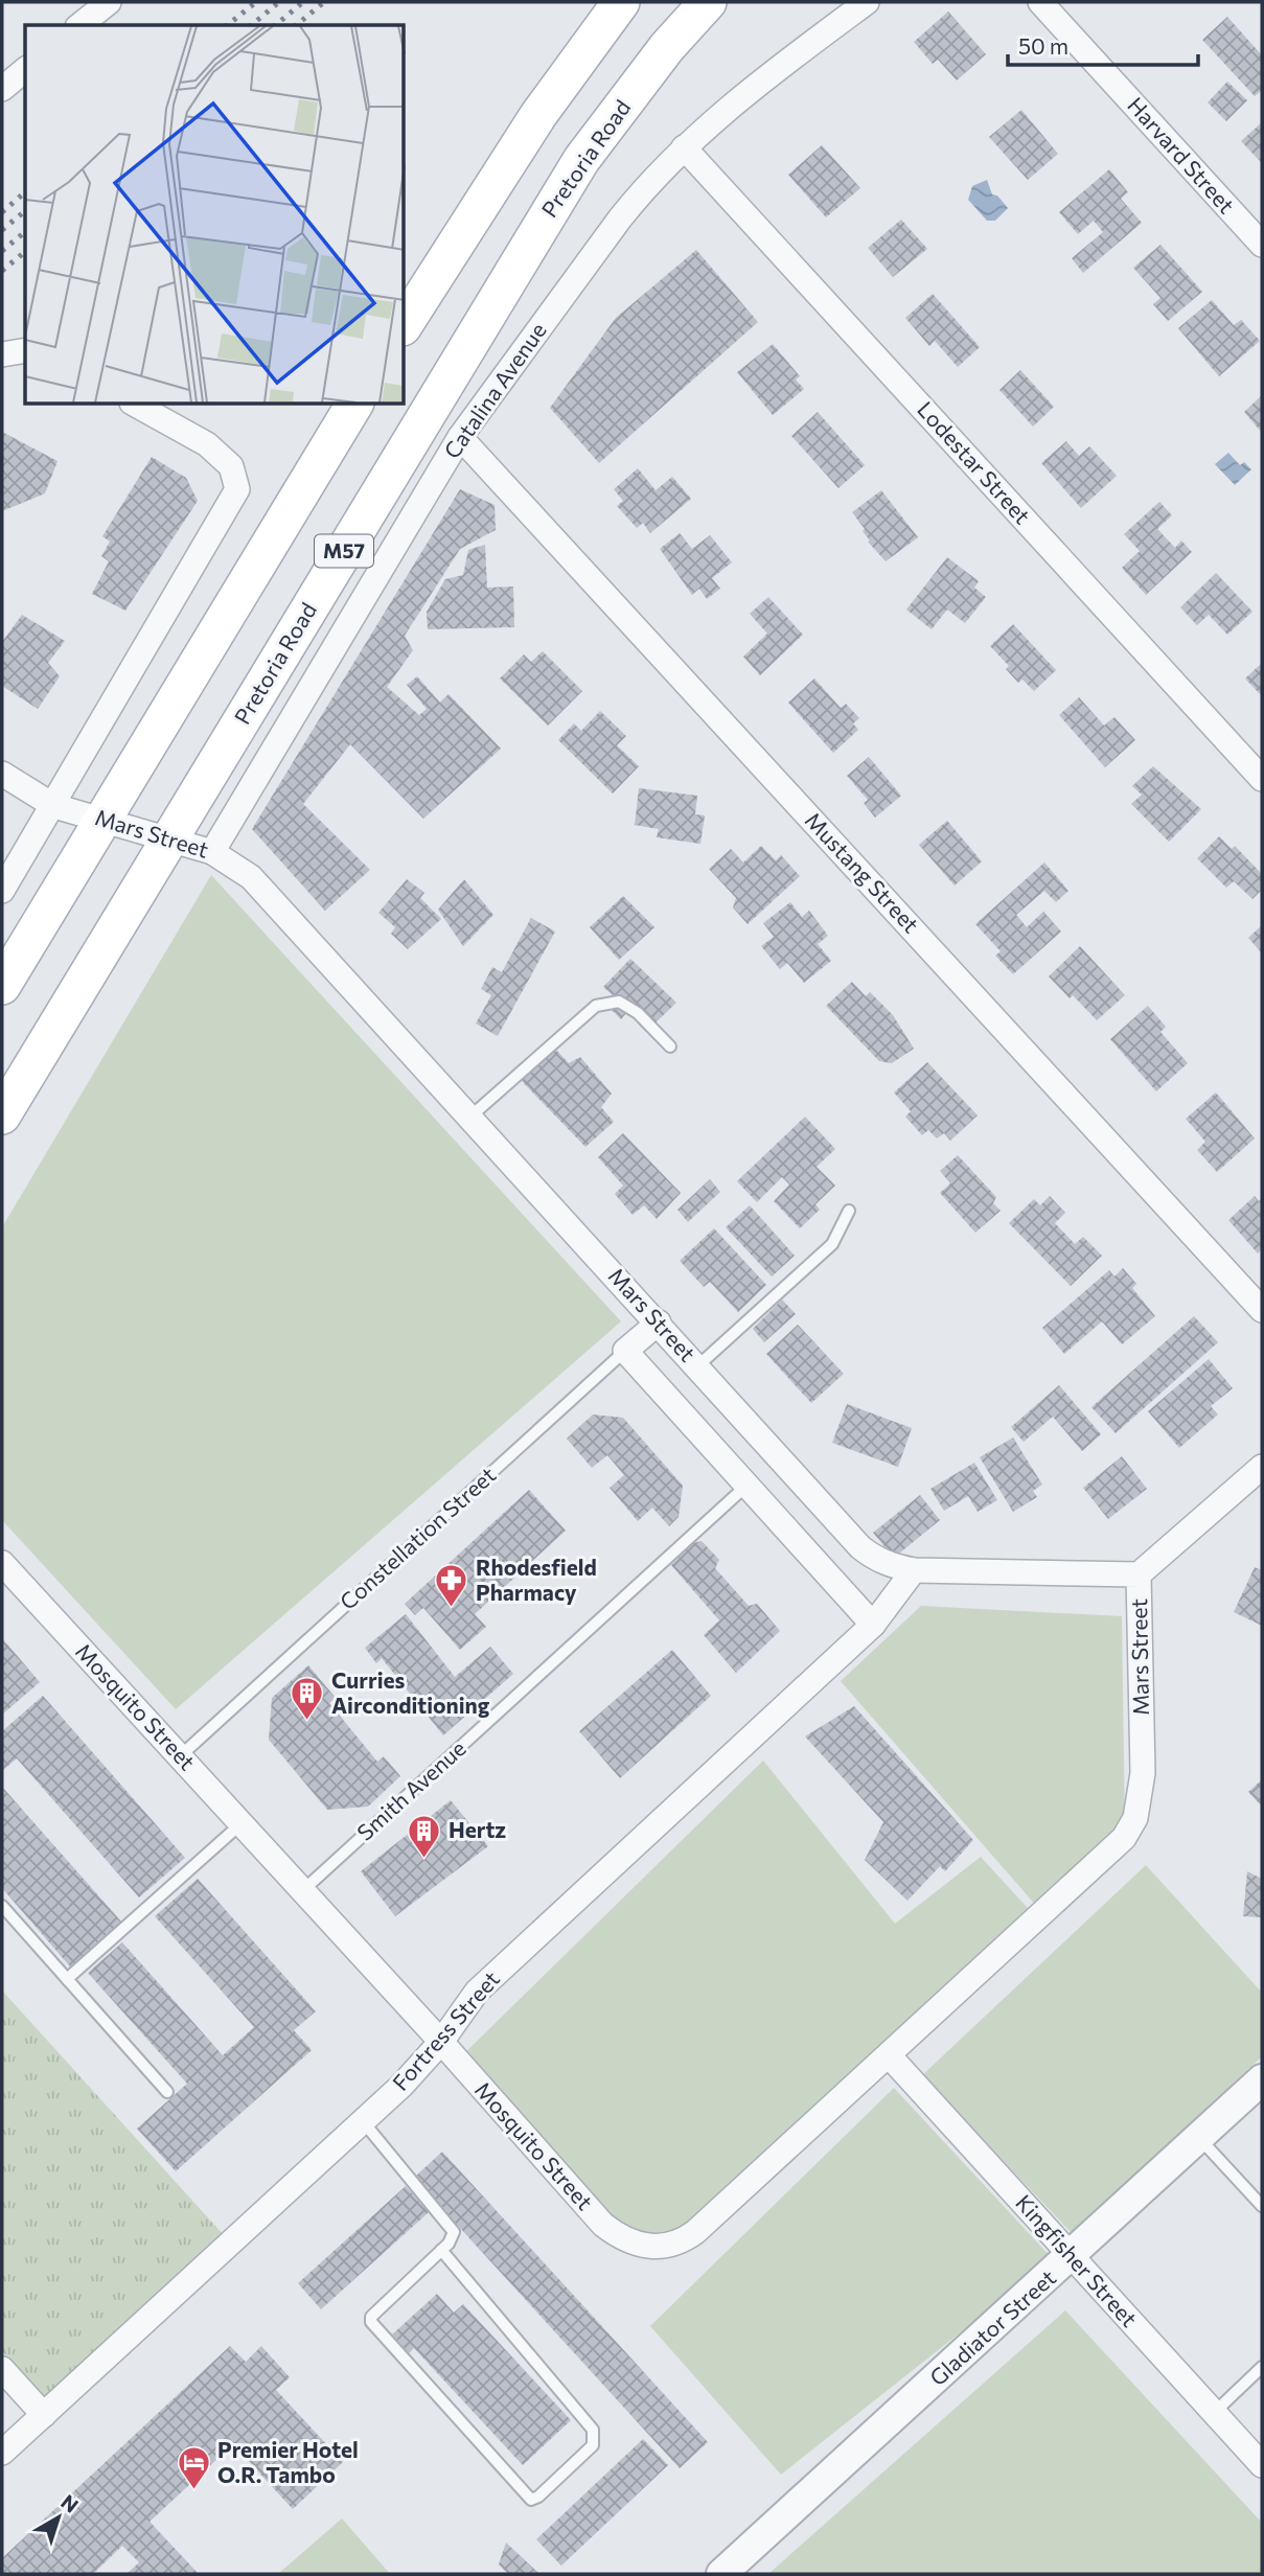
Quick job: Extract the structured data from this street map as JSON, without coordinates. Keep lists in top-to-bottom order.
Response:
{
  "streets": {
    "main road": ["Pretoria Road", "M57"],
    "street": [
      "Harvard Street",
      "Catalina Avenue",
      "Lodestar Street",
      "Mars Street",
      "Mustang Street",
      "Constellation Street",
      "Mosquito Street",
      "Fortress Street",
      "Kingfisher Street",
      "Gladiator Street"
    ],
    "lane": ["Smith Avenue"]
  },
  "crossings": [
    ["Pretoria Road", "Mars Street"],
    ["Catalina Avenue", "Lodestar Street"],
    ["Catalina Avenue", "Mars Street"],
    ["Catalina Avenue", "Mustang Street"],
    ["Mars Street", "Constellation Street"],
    ["Mars Street", "Mosquito Street"],
    ["Mars Street", "Fortress Street"],
    ["Constellation Street", "Mosquito Street"],
    ["Mosquito Street", "Smith Avenue"],
    ["Mosquito Street", "Fortress Street"],
    ["Mosquito Street", "Kingfisher Street"],
    ["Kingfisher Street", "Gladiator Street"]
  ],
  "places": {
    "pharmacy": ["Rhodesfield Pharmacy"],
    "building": ["Curries Airconditioning", "Hertz"],
    "hotel": ["Premier Hotel O.R. Tambo"]
  },
  "scale_bar": "50 m",
  "north": "top right"
}
